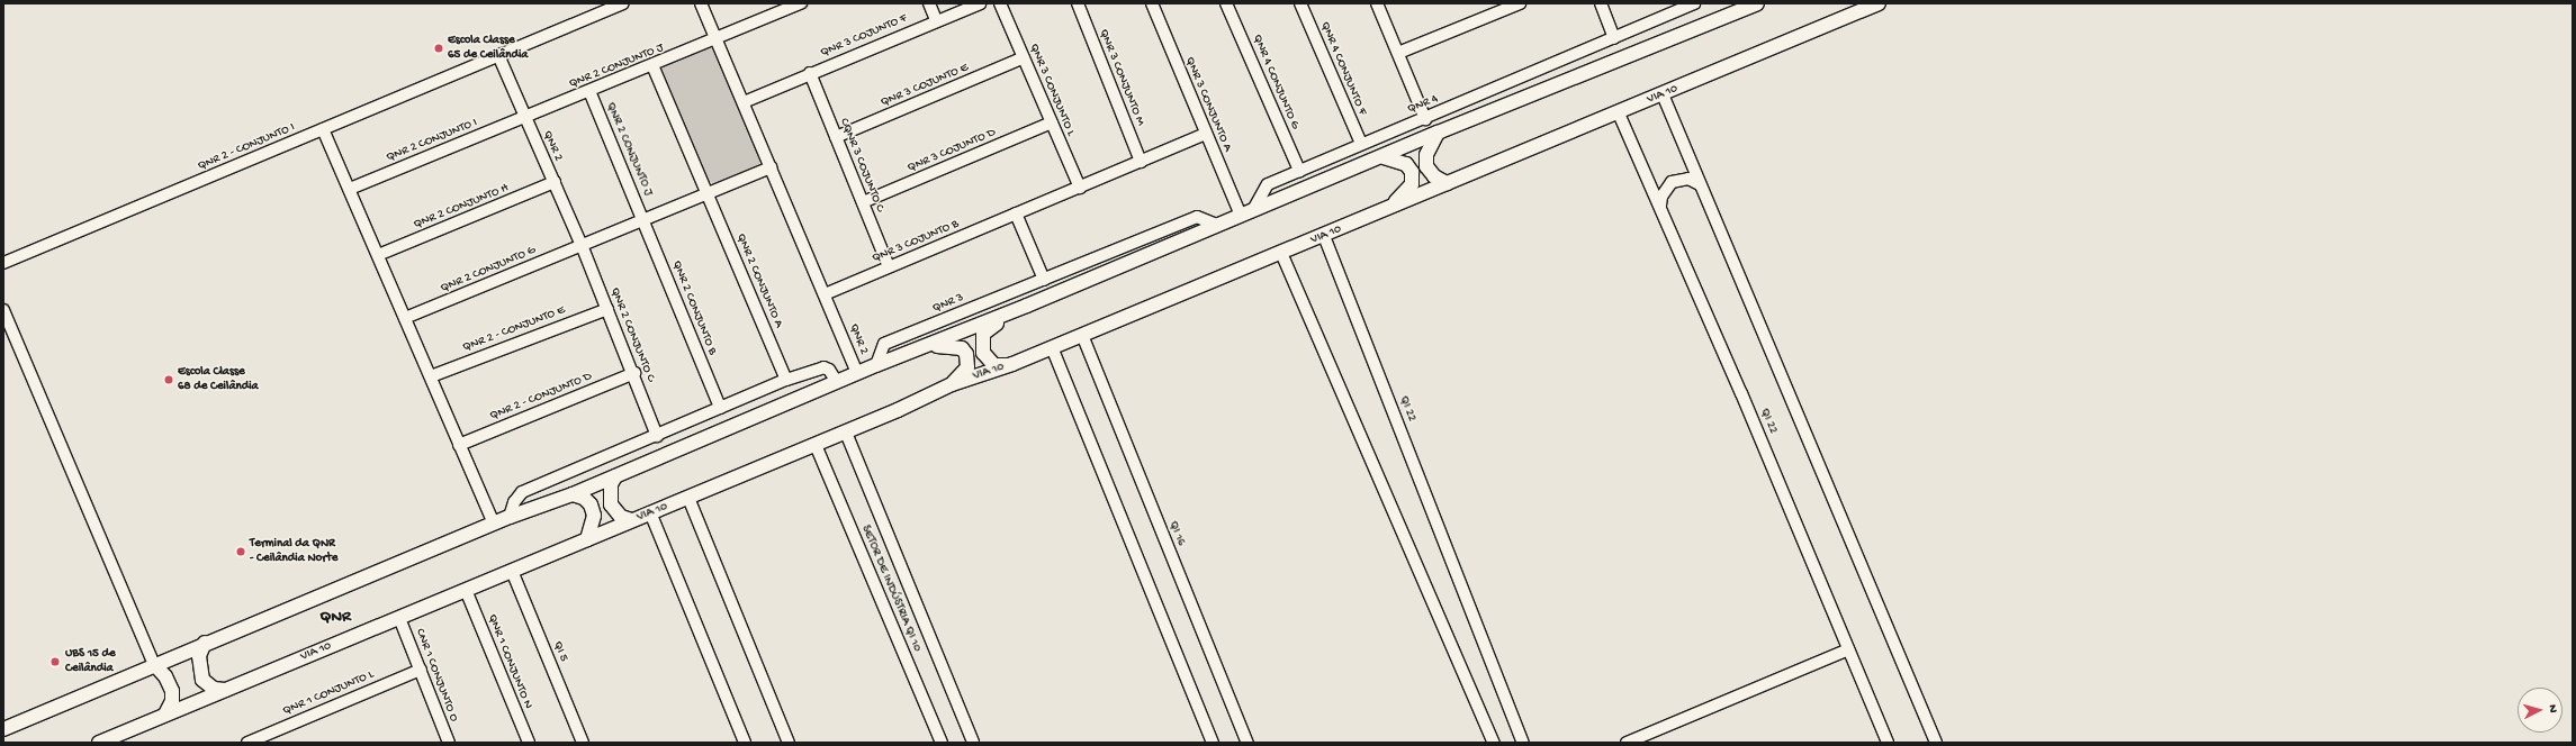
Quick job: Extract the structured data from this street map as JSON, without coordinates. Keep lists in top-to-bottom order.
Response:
{
  "streets": {
    "main road": ["VIA 10"],
    "street": [
      "QNR 3 COJUNTO F",
      "QNR 2 CONJUNTO J",
      "QNR 4 CONJUNTO F",
      "QNR 3 CONJUNTO M",
      "QNR 4 CONJUNTO G",
      "QNR 3 COJUNTO E",
      "QNR 3 CONJUNTO L",
      "QNR 3 CONJUNTO A",
      "QNR 4",
      "QNR 2 CONJUNTO I",
      "QNR 2",
      "QNR 2 - CONJUNTO I",
      "QNR 3 COJUNTO D",
      "CQNR 3 COJUNTO C",
      "QNR 2 CONJUNTO H",
      "QNR 3 COJUNTO B",
      "QNR 2 CONJUNTO G",
      "QNR 2 CONJUNTO A",
      "QNR 3",
      "QNR 2 CONJUNTO B",
      "QNR 2 - CONJUNTO E",
      "QNR 2 CONJUNTO C",
      "QNR 2 - CONJUNTO D",
      "QI 22",
      "QI 16",
      "SETOR DE INDÚSTRIA QI 10",
      "QI 5",
      "QNR 1 CONJUNTO N",
      "CNR 1 CONJUNTO O",
      "QNR 1 CONJUNTO L"
    ]
  },
  "crossings": [
    ["QNR 3 COJUNTO F", "CQNR 3 COJUNTO C"],
    ["QNR 2 CONJUNTO J", "QNR 2 CONJUNTO I"],
    ["QNR 2 CONJUNTO J", "QNR 2"],
    ["QNR 2 CONJUNTO J", "QNR 2 CONJUNTO B"],
    ["QNR 4 CONJUNTO F", "QNR 4"],
    ["QNR 4 CONJUNTO G", "QNR 4"],
    ["QNR 3 COJUNTO E", "QNR 3 CONJUNTO L"],
    ["QNR 3 COJUNTO E", "CQNR 3 COJUNTO C"],
    ["QNR 3 CONJUNTO L", "QNR 3 COJUNTO D"],
    ["VIA 10", "QI 22"],
    ["VIA 10", "QI 16"],
    ["VIA 10", "SETOR DE INDÚSTRIA QI 10"],
    ["VIA 10", "QI 5"],
    ["VIA 10", "QNR 1 CONJUNTO N"],
    ["VIA 10", "CNR 1 CONJUNTO O"],
    ["QNR 2 CONJUNTO I", "QNR 2"],
    ["QNR 2", "QNR 2 - CONJUNTO I"],
    ["QNR 2", "QNR 2 CONJUNTO H"],
    ["QNR 2", "QNR 3 COJUNTO B"],
    ["QNR 2", "QNR 2 CONJUNTO G"],
    ["QNR 2", "QNR 2 CONJUNTO C"],
    ["QNR 3 COJUNTO D", "CQNR 3 COJUNTO C"],
    ["CQNR 3 COJUNTO C", "QNR 3 COJUNTO B"],
    ["QNR 2 CONJUNTO G", "QNR 2 CONJUNTO C"],
    ["QNR 2 - CONJUNTO E", "QNR 2 CONJUNTO C"],
    ["QNR 2 CONJUNTO C", "QNR 2 - CONJUNTO D"],
    ["CNR 1 CONJUNTO O", "QNR 1 CONJUNTO L"]
  ],
  "districts": ["QNR"],
  "places": [
    "Escola Classe 65 de Ceilândia",
    "Escola Classe 68 de Ceilândia",
    "Terminal da QNR - Ceilândia Norte",
    "UBS 15 de Ceilândia"
  ],
  "north": "right"
}
